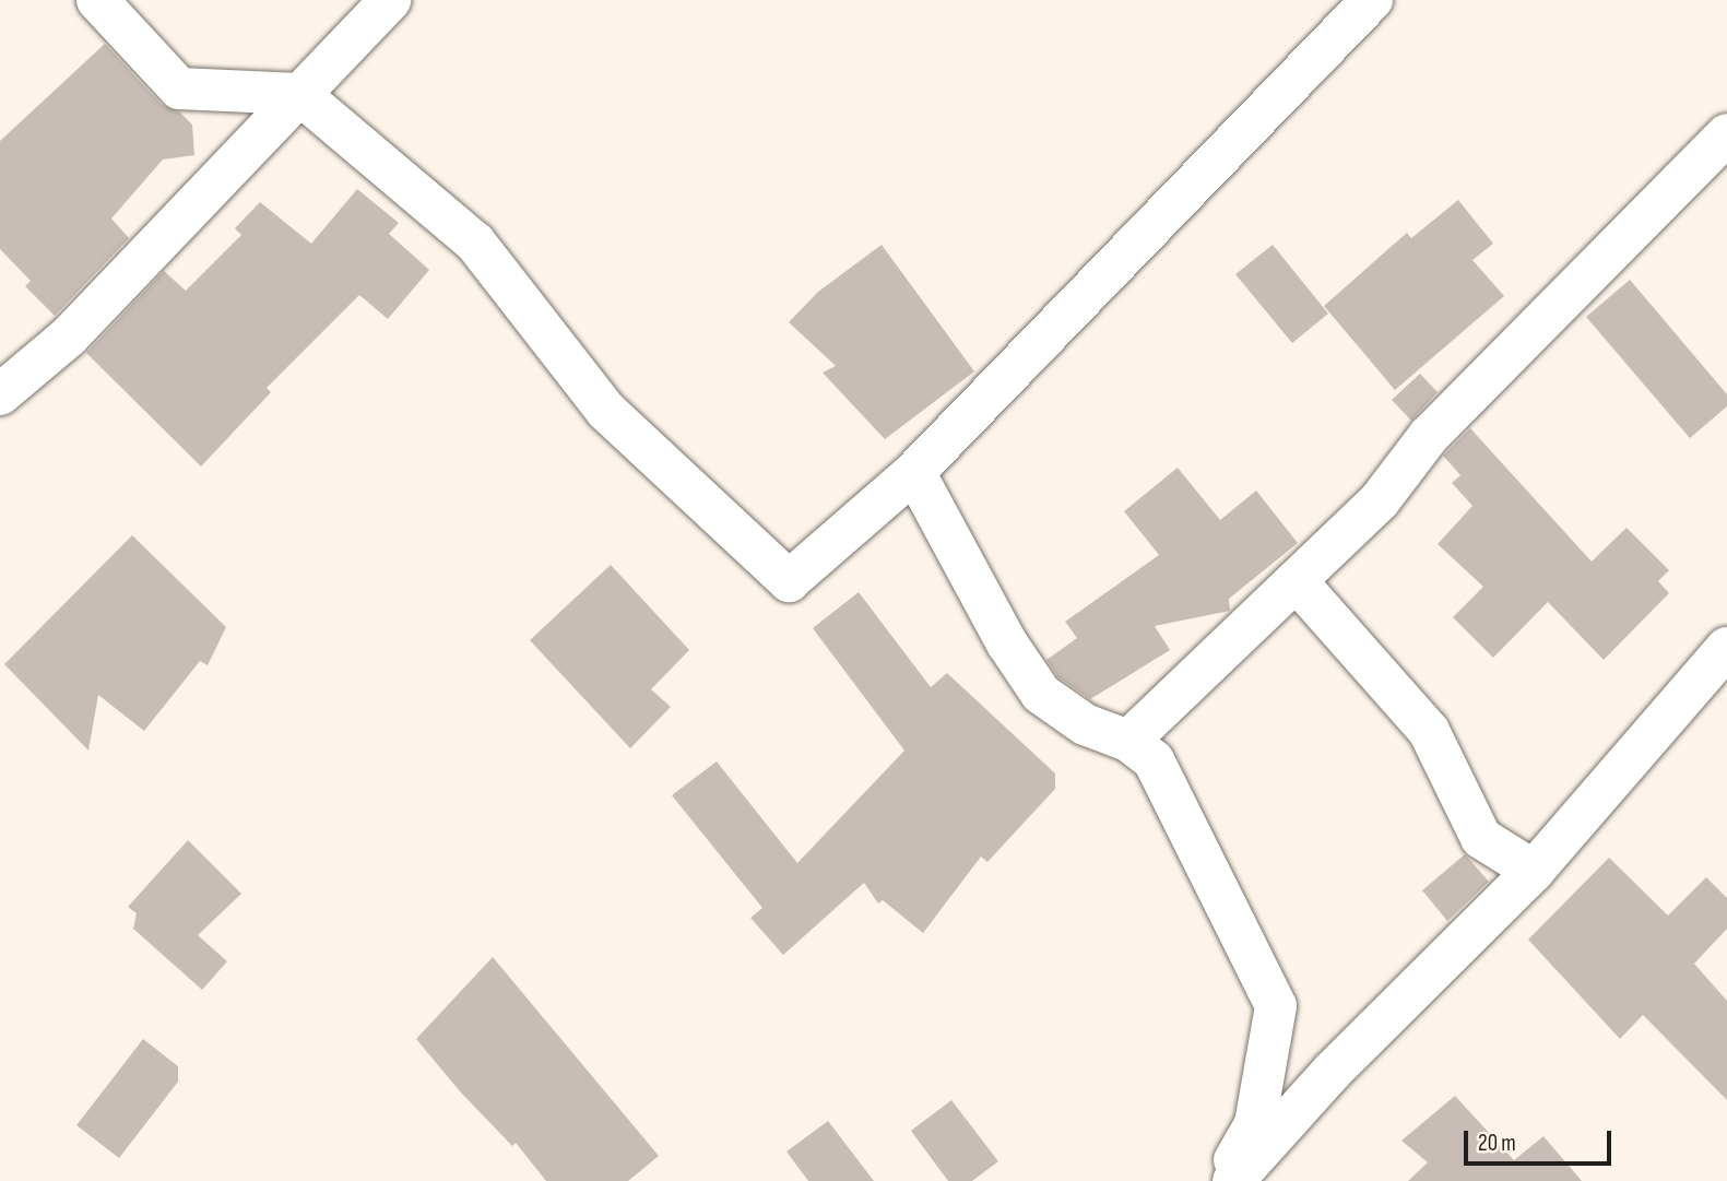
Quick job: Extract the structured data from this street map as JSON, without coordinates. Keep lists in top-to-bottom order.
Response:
{
  "scale_bar": "20 m"
}
